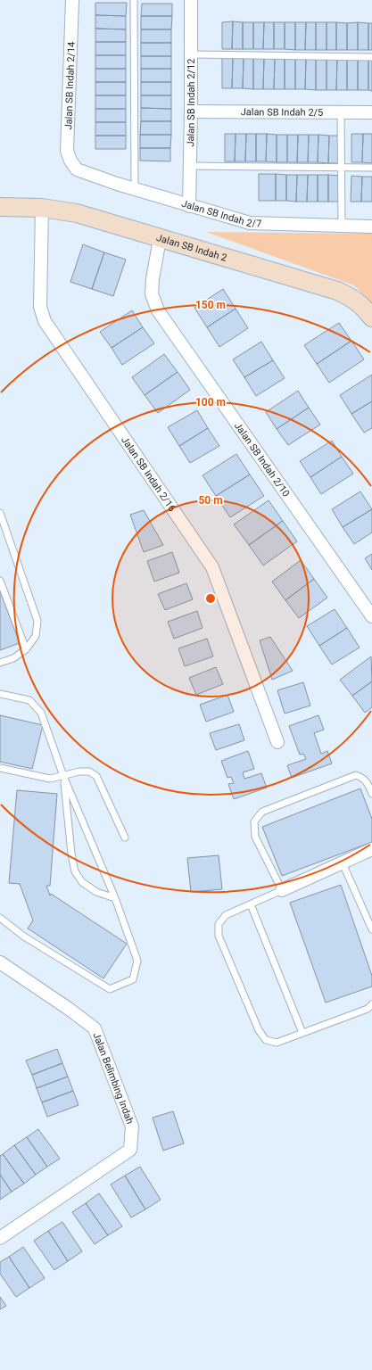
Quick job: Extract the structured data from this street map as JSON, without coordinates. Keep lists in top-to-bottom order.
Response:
{
  "streets": {
    "street": [
      "Jalan SB Indah 2/14",
      "Jalan SB Indah 2/12",
      "Jalan SB Indah 2/5",
      "Jalan SB Indah 2/7",
      "Jalan SB Indah 2",
      "Jalan SB Indah 2/10",
      "Jalan SB Indah 2/16",
      "Jalan Belimbing Indah"
    ]
  },
  "crossings": [
    ["Jalan SB Indah 2/14", "Jalan SB Indah 2/7"],
    ["Jalan SB Indah 2/12", "Jalan SB Indah 2/5"],
    ["Jalan SB Indah 2/12", "Jalan SB Indah 2/7"],
    ["Jalan SB Indah 2", "Jalan SB Indah 2/10"],
    ["Jalan SB Indah 2", "Jalan SB Indah 2/16"]
  ],
  "rings": ["150 m", "100 m", "50 m"]
}
